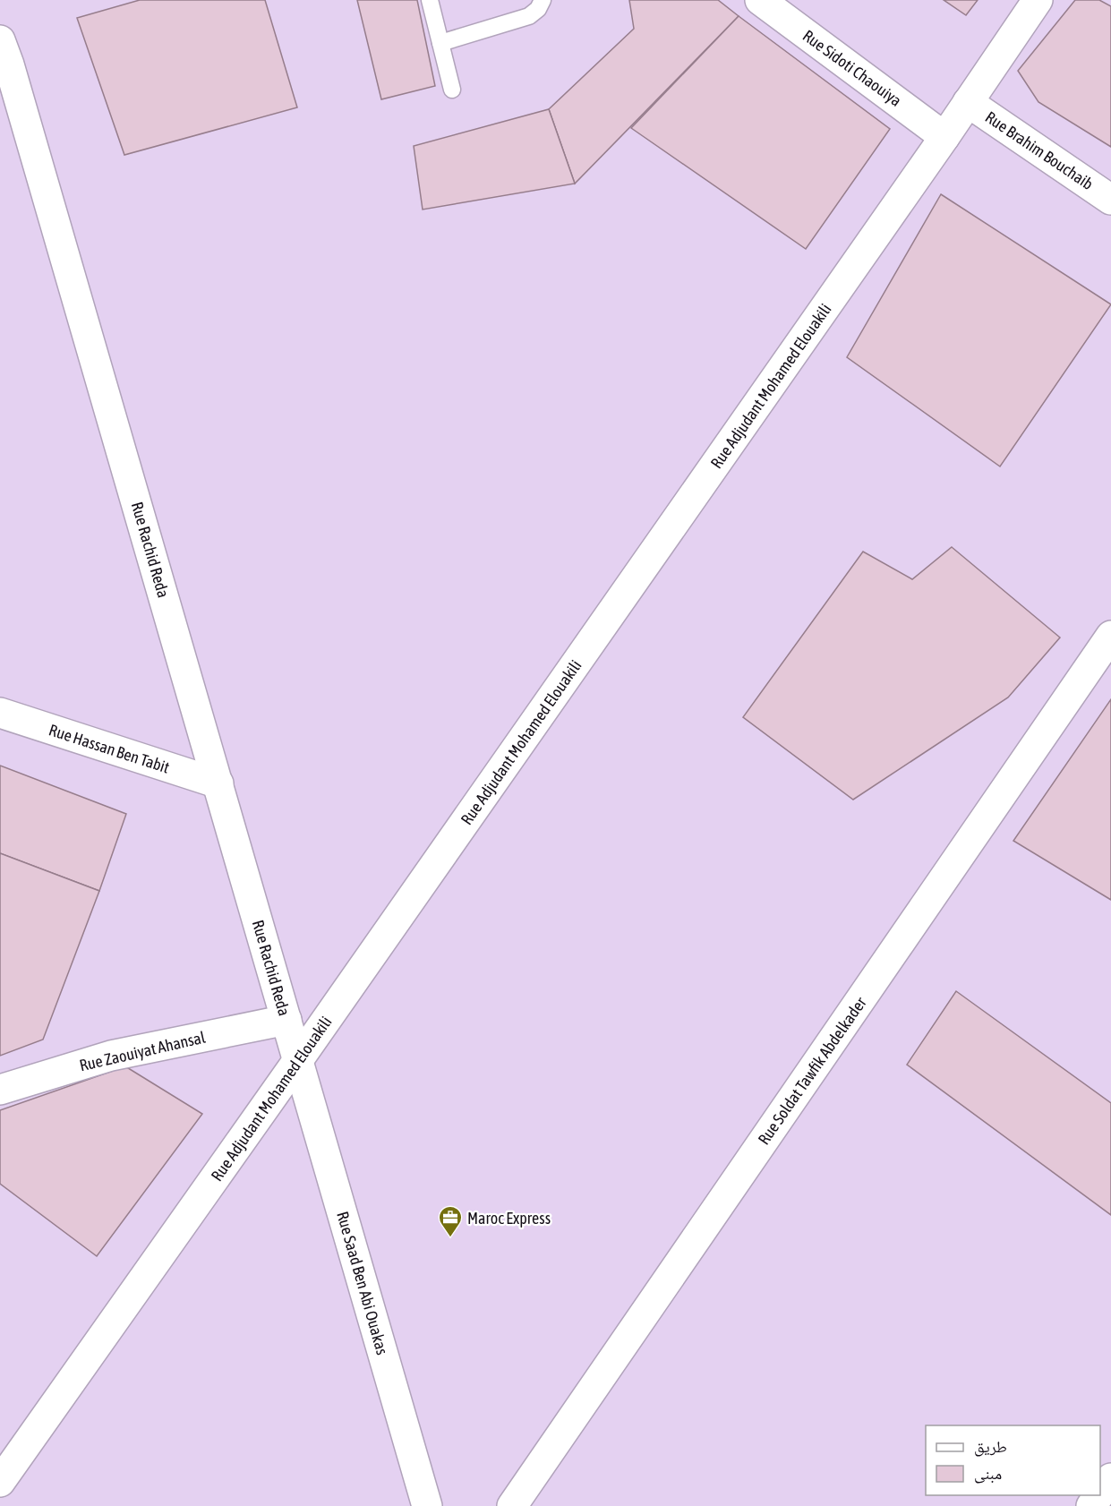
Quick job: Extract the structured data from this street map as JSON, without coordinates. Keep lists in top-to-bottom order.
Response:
{
  "streets": {
    "street": [
      "Rue Sidoti Chaouiya",
      "Rue Brahim Bouchaib",
      "Rue Adjudant Mohamed Elouakili",
      "Rue Rachid Reda",
      "Rue Hassan Ben Tabit",
      "Rue Zaouiyat Ahansal",
      "Rue Soldat Tawfik Abdelkader",
      "Rue Saad Ben Abi Ouakas"
    ]
  },
  "crossings": [
    ["Rue Sidoti Chaouiya", "Rue Adjudant Mohamed Elouakili"],
    ["Rue Brahim Bouchaib", "Rue Adjudant Mohamed Elouakili"],
    ["Rue Adjudant Mohamed Elouakili", "Rue Rachid Reda"],
    ["Rue Adjudant Mohamed Elouakili", "Rue Saad Ben Abi Ouakas"],
    ["Rue Rachid Reda", "Rue Hassan Ben Tabit"],
    ["Rue Rachid Reda", "Rue Zaouiyat Ahansal"],
    ["Rue Rachid Reda", "Rue Saad Ben Abi Ouakas"]
  ],
  "places": {
    "office": ["Maroc Express"]
  },
  "legend": ["طريق", "مبنى"]
}
